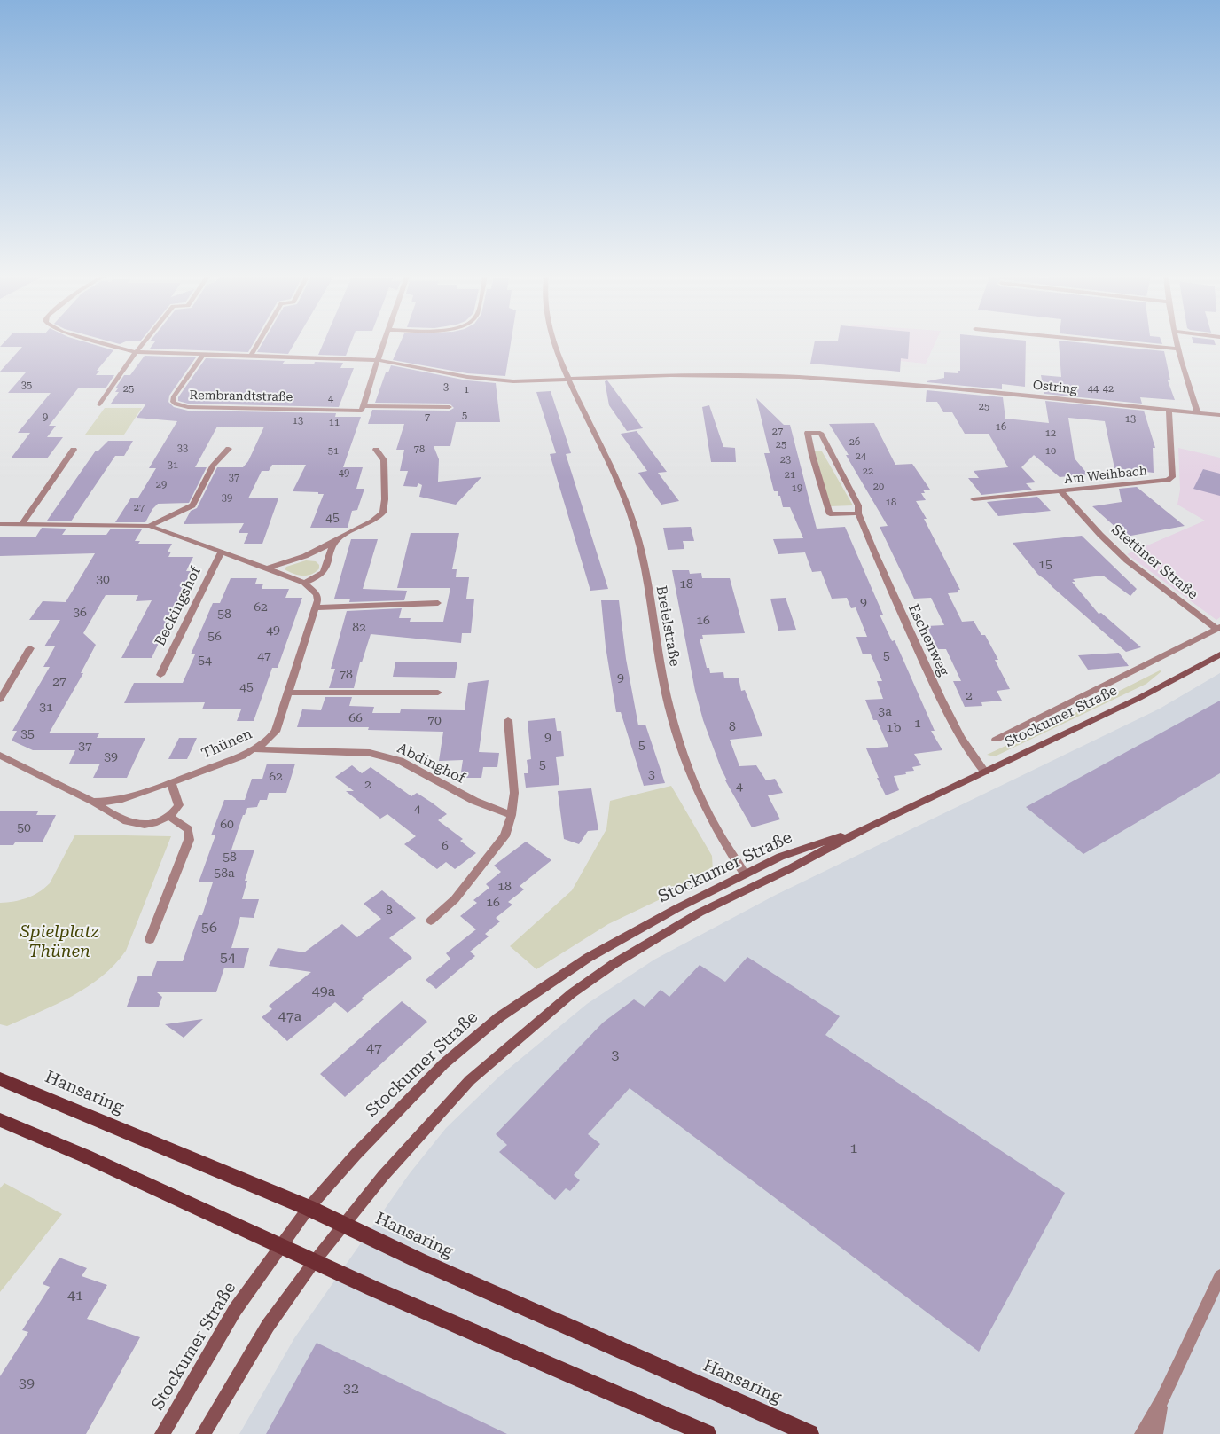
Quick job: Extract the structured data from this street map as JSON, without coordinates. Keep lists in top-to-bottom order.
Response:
{
  "streets": {
    "main road": ["Stockumer Straße", "Hansaring"],
    "street": [
      "Ostring",
      "Rembrandtstraße",
      "Am Weihbach",
      "Stettiner Straße",
      "Beckingshof",
      "Breielstraße",
      "Eschenweg",
      "Thünen",
      "Abdinghof"
    ]
  },
  "crossings": [
    ["Ostring", "Rembrandtstraße"],
    ["Ostring", "Am Weihbach"],
    ["Ostring", "Breielstraße"],
    ["Am Weihbach", "Stettiner Straße"],
    ["Stettiner Straße", "Stockumer Straße"],
    ["Breielstraße", "Stockumer Straße"],
    ["Eschenweg", "Stockumer Straße"],
    ["Stockumer Straße", "Hansaring"],
    ["Thünen", "Abdinghof"]
  ],
  "parks": ["Spielplatz Thünen"],
  "house_numbers": [
    "35",
    "3",
    "25",
    "44",
    "42",
    "1",
    "4",
    "25",
    "5",
    "9",
    "7",
    "13",
    "13",
    "11",
    "16",
    "27",
    "12",
    "26",
    "25",
    "33",
    "78",
    "51",
    "10",
    "24",
    "23",
    "31",
    "22",
    "49",
    "21",
    "37",
    "29",
    "20",
    "19",
    "39",
    "18",
    "27",
    "45",
    "15",
    "30",
    "18",
    "9",
    "62",
    "36",
    "58",
    "16",
    "82",
    "49",
    "56",
    "47",
    "5",
    "54",
    "78",
    "9",
    "27",
    "45",
    "2",
    "31",
    "3a",
    "66",
    "70",
    "1",
    "8",
    "1b",
    "35",
    "9",
    "5",
    "37",
    "39",
    "5",
    "3",
    "62",
    "2",
    "4",
    "4",
    "60",
    "50",
    "6",
    "58",
    "58a",
    "18",
    "16",
    "8",
    "56",
    "54",
    "49a",
    "47a",
    "47",
    "3",
    "1",
    "41",
    "39",
    "32"
  ]
}
